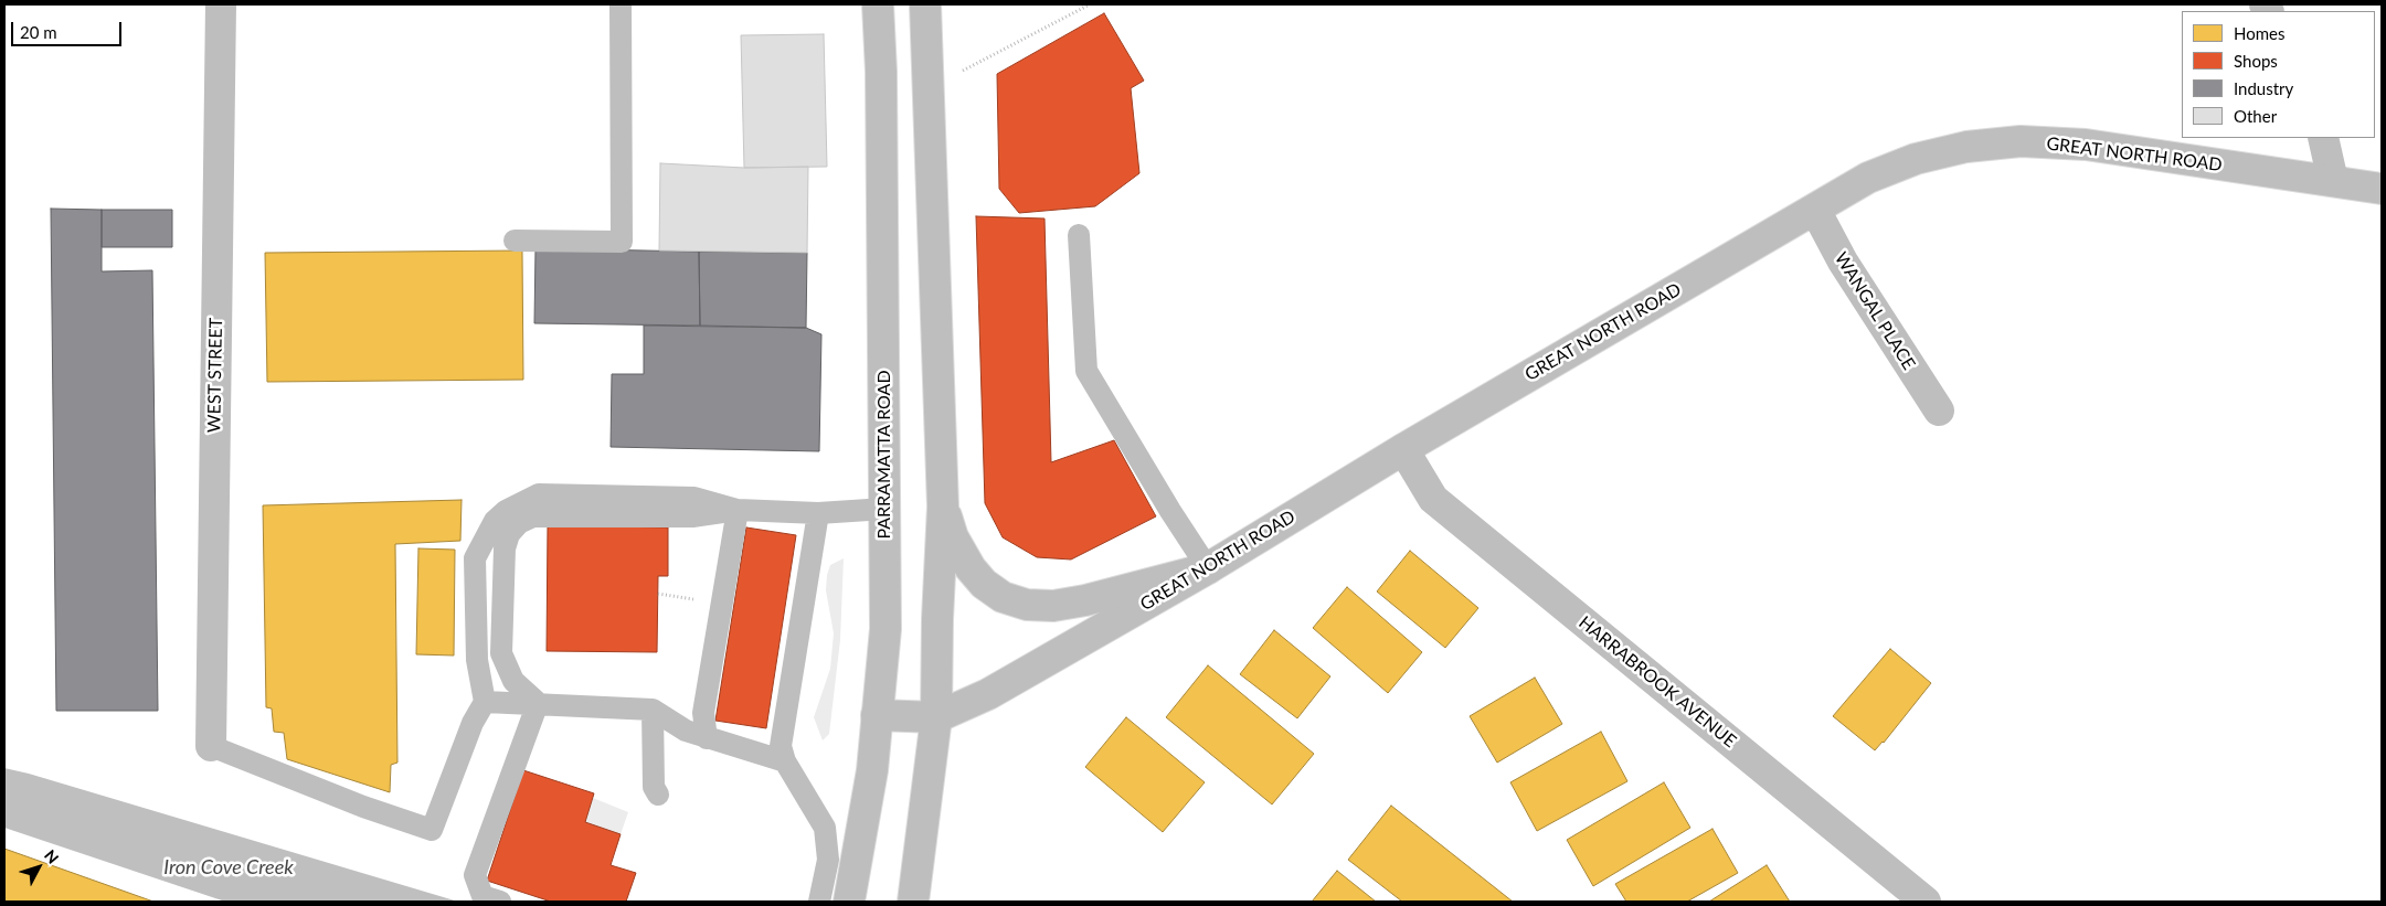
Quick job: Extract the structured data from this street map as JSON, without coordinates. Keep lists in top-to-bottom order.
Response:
{
  "streets": {
    "main road": [
      "GREAT NORTH ROAD",
      "WANGAL PLACE",
      "WEST STREET",
      "PARRAMATTA ROAD",
      "HARRABROOK AVENUE"
    ]
  },
  "crossings": [
    ["GREAT NORTH ROAD", "WANGAL PLACE"],
    ["GREAT NORTH ROAD", "PARRAMATTA ROAD"],
    ["GREAT NORTH ROAD", "HARRABROOK AVENUE"]
  ],
  "water": ["Iron Cove Creek"],
  "legend": [
    "Homes",
    "Shops",
    "Industry",
    "Other"
  ],
  "scale_bar": "20 m",
  "north": "top right"
}
